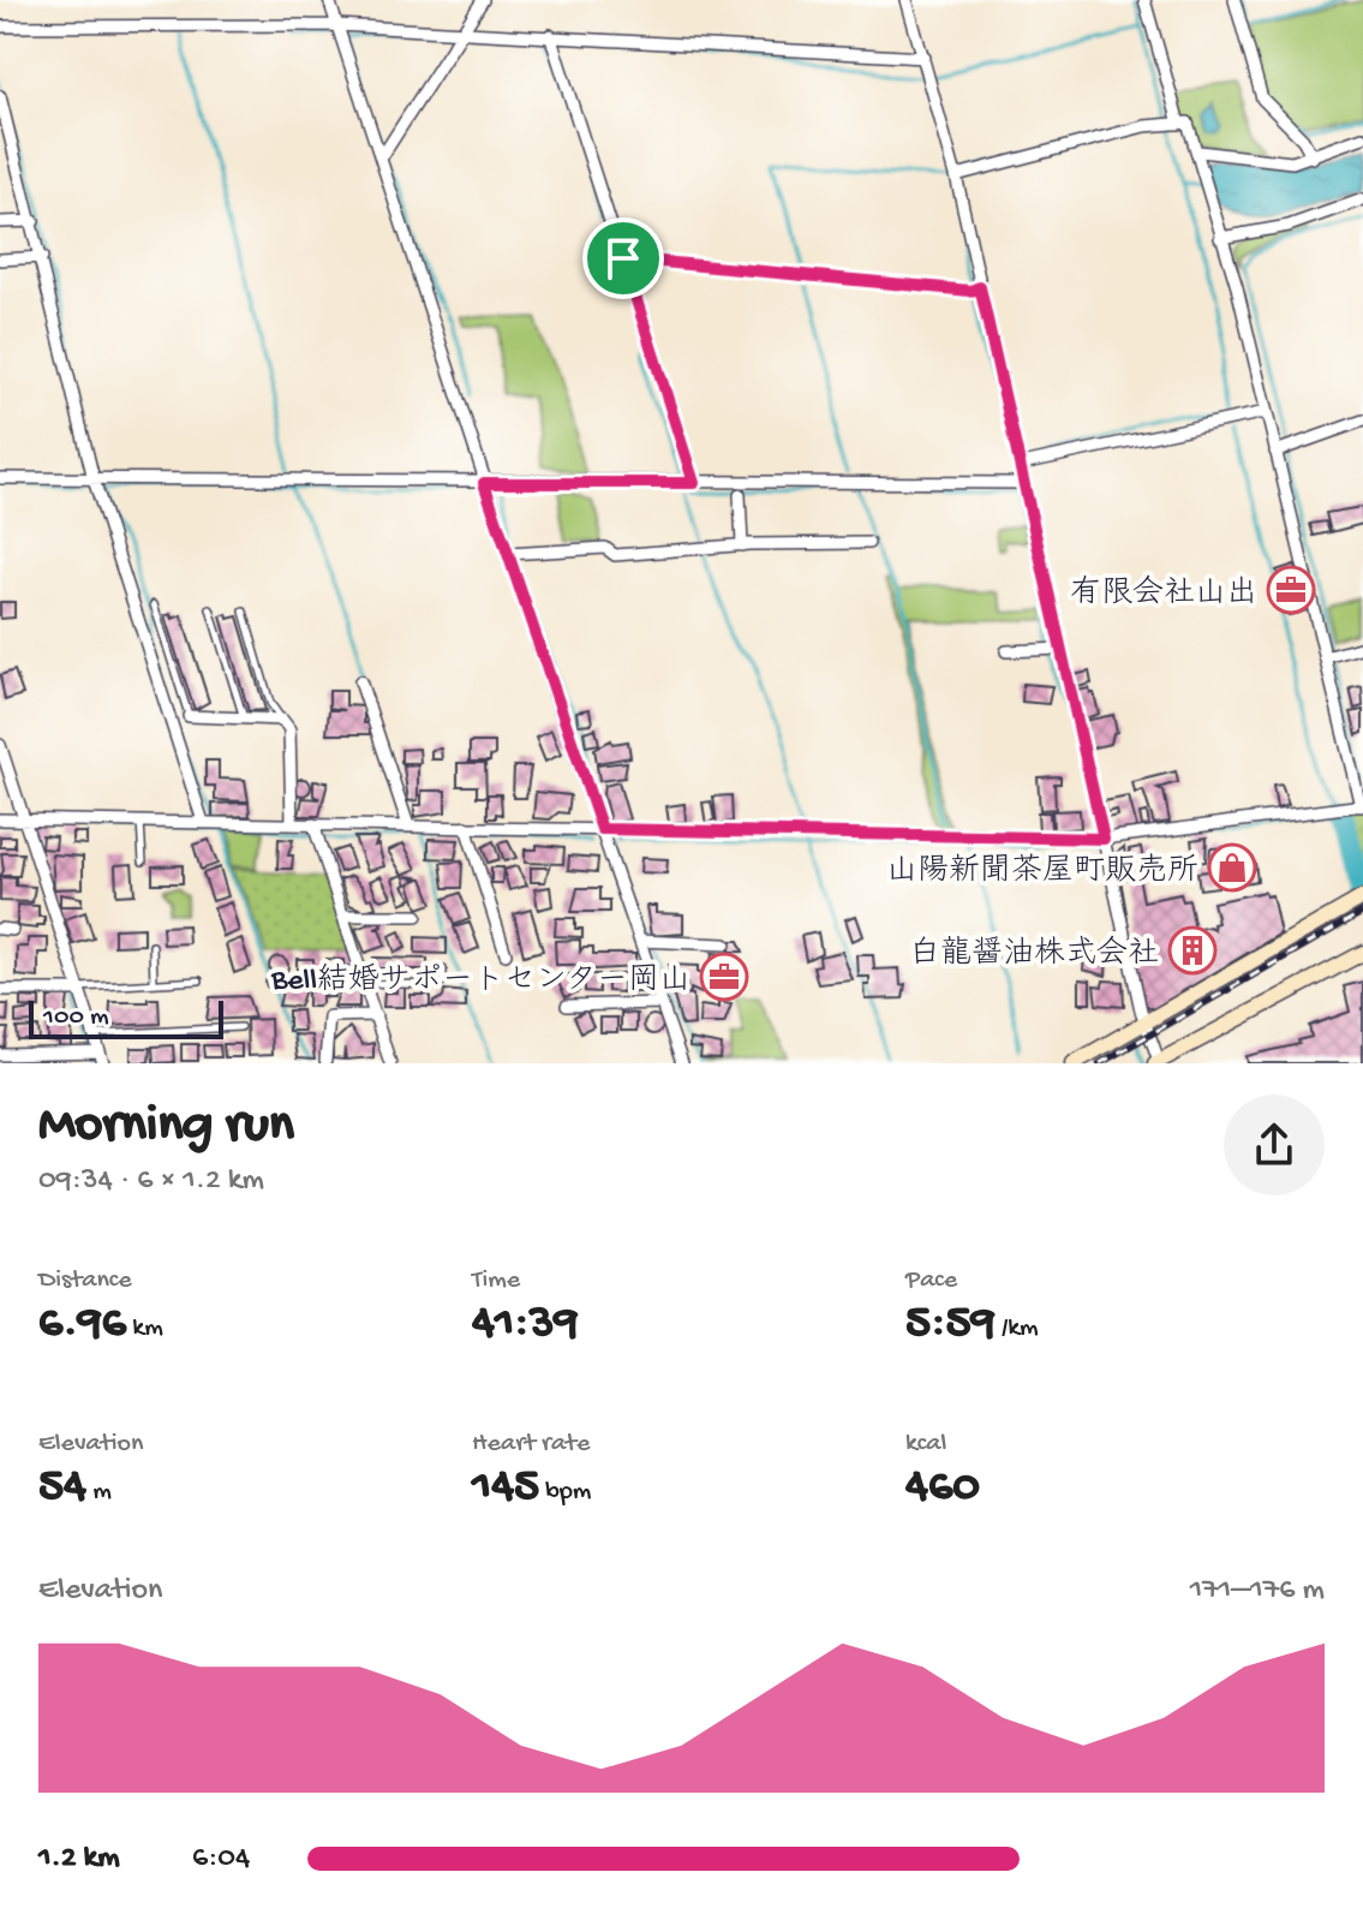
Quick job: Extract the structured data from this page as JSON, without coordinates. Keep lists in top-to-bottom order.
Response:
{
  "places": {
    "office": ["有限会社山出", "Bell結婚サポートセンター岡山"],
    "shop": ["山陽新聞茶屋町販売所"],
    "building": ["白龍醤油株式会社"]
  },
  "scale_bar": "100 m",
  "page": {
    "scale": "100 m",
    "heading": ["Morning run", "09:34 · 6 × 1.2 km"],
    "stats": [
      ["Distance", "6.96 km"],
      ["Time", "41:39"],
      ["Pace", "5:59 /km"],
      ["Elevation", "54 m"],
      ["Heart rate", "145 bpm"],
      ["kcal", "460"]
    ],
    "chart": ["Elevation", "171–176 m"],
    "list": [
      {
        "name": "1.2 km",
        "note": "6:04"
      }
    ]
  }
}
